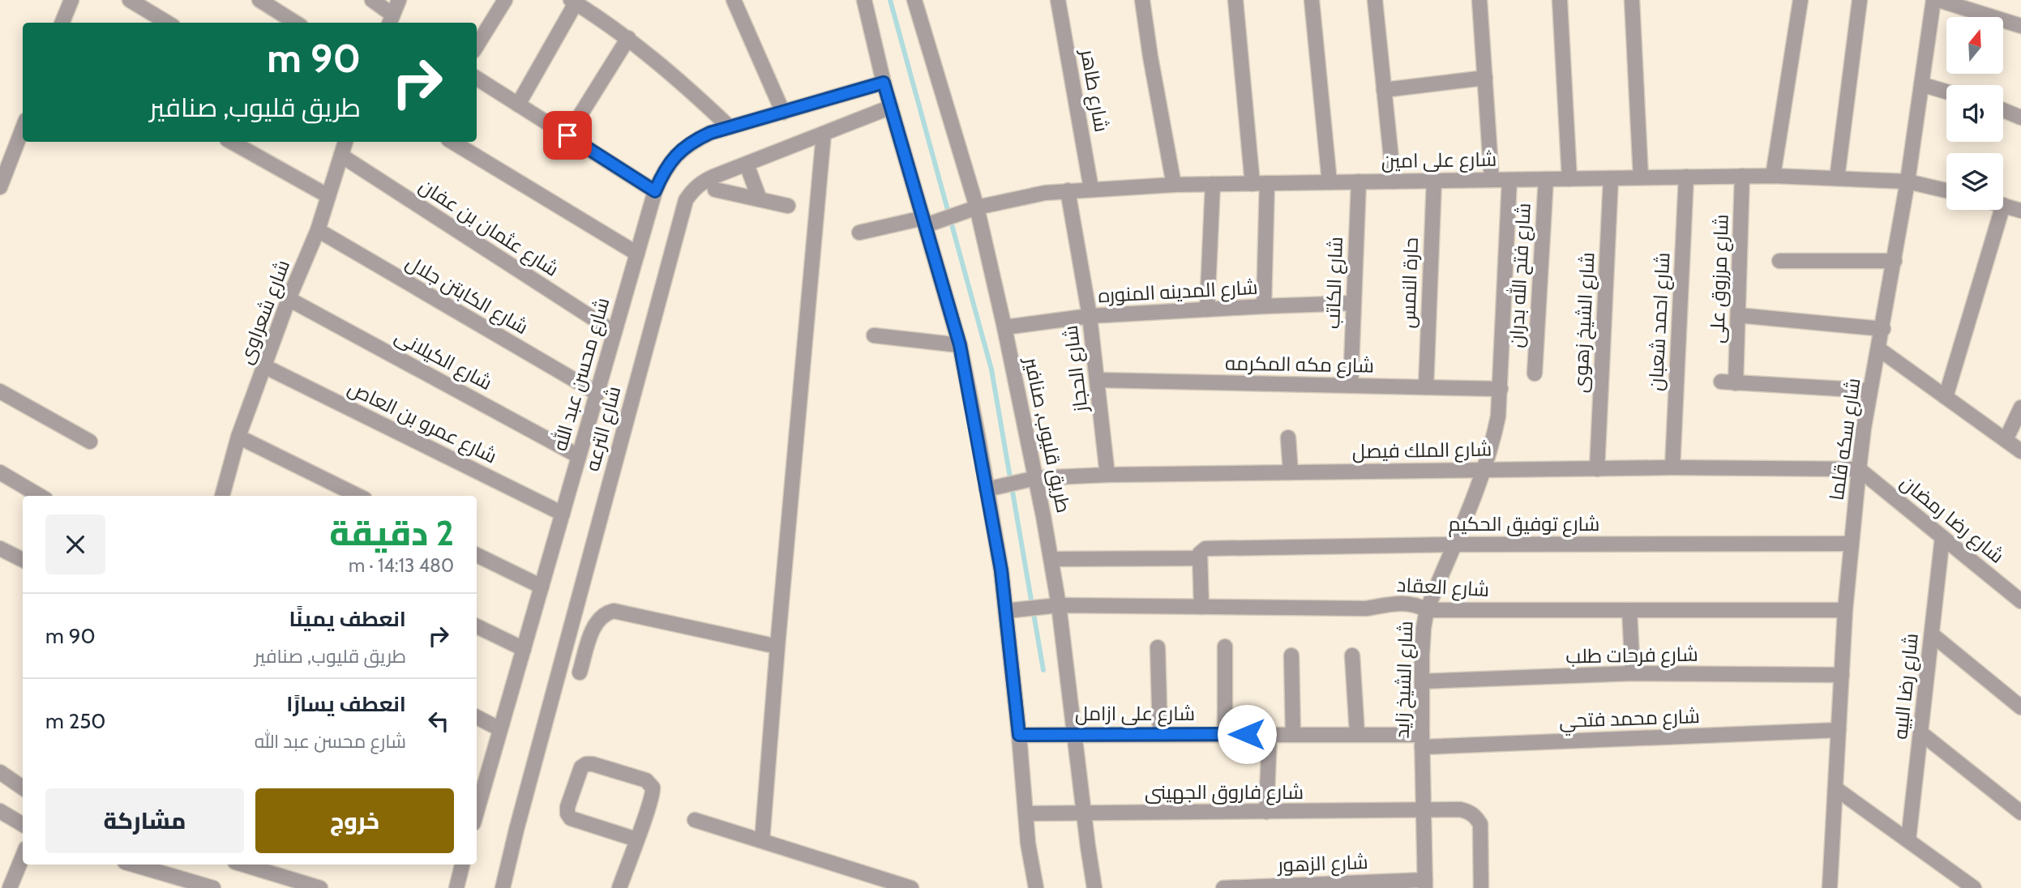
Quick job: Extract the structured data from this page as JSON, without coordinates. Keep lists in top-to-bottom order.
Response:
{
  "streets": {
    "street": [
      "شارع طاهر",
      "شارع على امين",
      "شارع عثمان بن عفان",
      "شارع فتح الله بدران",
      "شارع مرزوق على",
      "شارع الكاتب",
      "حارة النمس",
      "شارع المدينه المنوره",
      "شارع الكابتن جلال",
      "شارع شعراوى",
      "شارع احمد شعبان",
      "شارع الشيخ زهوى",
      "شارع الكيلانى",
      "شارع مكه المكرمه",
      "شارع الحجاز",
      "شارع محسن عبد الله",
      "شارع عمرو بن العاص",
      "شارع الترعه",
      "طريق قليوب, صنافير",
      "شارع سكه قلما",
      "شارع الملك فيصل",
      "شارع رضا رمضان",
      "شارع توفيق الحكيم",
      "شارع العقاد",
      "شارع فرحات طلب",
      "شارع الشيخ زايد",
      "شارع رضا البيه",
      "شارع على ازامل",
      "شارع محمد فتحي",
      "شارع فاروق الجهينى",
      "شارع الزهور"
    ]
  },
  "crossings": [
    ["شارع طاهر", "شارع على امين"],
    ["شارع على امين", "شارع فتح الله بدران"],
    ["شارع على امين", "شارع مرزوق على"],
    ["شارع على امين", "شارع الكاتب"],
    ["شارع على امين", "حارة النمس"],
    ["شارع على امين", "شارع احمد شعبان"],
    ["شارع على امين", "شارع الشيخ زهوى"],
    ["شارع على امين", "شارع الحجاز"],
    ["شارع على امين", "طريق قليوب, صنافير"],
    ["شارع على امين", "شارع سكه قلما"],
    ["شارع على امين", "شارع الشيخ زايد"],
    ["شارع عثمان بن عفان", "شارع شعراوى"],
    ["شارع عثمان بن عفان", "شارع محسن عبد الله"],
    ["شارع مرزوق على", "شارع سكه قلما"],
    ["شارع الكاتب", "شارع المدينه المنوره"],
    ["شارع الكاتب", "شارع مكه المكرمه"],
    ["حارة النمس", "شارع مكه المكرمه"],
    ["شارع المدينه المنوره", "شارع الحجاز"],
    ["شارع المدينه المنوره", "طريق قليوب, صنافير"],
    ["شارع الكابتن جلال", "شارع شعراوى"],
    ["شارع الكابتن جلال", "شارع محسن عبد الله"],
    ["شارع شعراوى", "شارع الكيلانى"],
    ["شارع شعراوى", "شارع عمرو بن العاص"],
    ["شارع احمد شعبان", "شارع الملك فيصل"],
    ["شارع الشيخ زهوى", "شارع الملك فيصل"],
    ["شارع الكيلانى", "شارع محسن عبد الله"],
    ["شارع مكه المكرمه", "شارع الحجاز"],
    ["شارع مكه المكرمه", "شارع الشيخ زايد"],
    ["شارع الحجاز", "شارع الملك فيصل"],
    ["شارع محسن عبد الله", "شارع عمرو بن العاص"],
    ["طريق قليوب, صنافير", "شارع الملك فيصل"],
    ["طريق قليوب, صنافير", "شارع توفيق الحكيم"],
    ["طريق قليوب, صنافير", "شارع العقاد"],
    ["طريق قليوب, صنافير", "شارع على ازامل"],
    ["طريق قليوب, صنافير", "شارع فاروق الجهينى"],
    ["شارع سكه قلما", "شارع الملك فيصل"],
    ["شارع سكه قلما", "شارع رضا رمضان"],
    ["شارع سكه قلما", "شارع توفيق الحكيم"],
    ["شارع سكه قلما", "شارع العقاد"],
    ["شارع سكه قلما", "شارع فرحات طلب"],
    ["شارع سكه قلما", "شارع محمد فتحي"],
    ["شارع الملك فيصل", "شارع رضا رمضان"],
    ["شارع الملك فيصل", "شارع الشيخ زايد"],
    ["شارع رضا رمضان", "شارع رضا البيه"],
    ["شارع توفيق الحكيم", "شارع الشيخ زايد"],
    ["شارع العقاد", "شارع الشيخ زايد"],
    ["شارع فرحات طلب", "شارع الشيخ زايد"],
    ["شارع الشيخ زايد", "شارع على ازامل"],
    ["شارع الشيخ زايد", "شارع محمد فتحي"],
    ["شارع الشيخ زايد", "شارع فاروق الجهينى"],
    ["شارع الشيخ زايد", "شارع الزهور"],
    ["شارع على ازامل", "شارع محمد فتحي"]
  ],
  "north": "top",
  "page": {
    "turn": ["90 m", "طريق قليوب, صنافير"],
    "heading": ["2 دقيقة", "480 m · 14:13"],
    "list": [
      {
        "name": "انعطف يمينًا",
        "note": "طريق قليوب, صنافير",
        "value": "90 m"
      },
      {
        "name": "انعطف يسارًا",
        "note": "شارع محسن عبد الله",
        "value": "250 m"
      }
    ],
    "buttons": ["خروج", "مشاركة"]
  }
}
